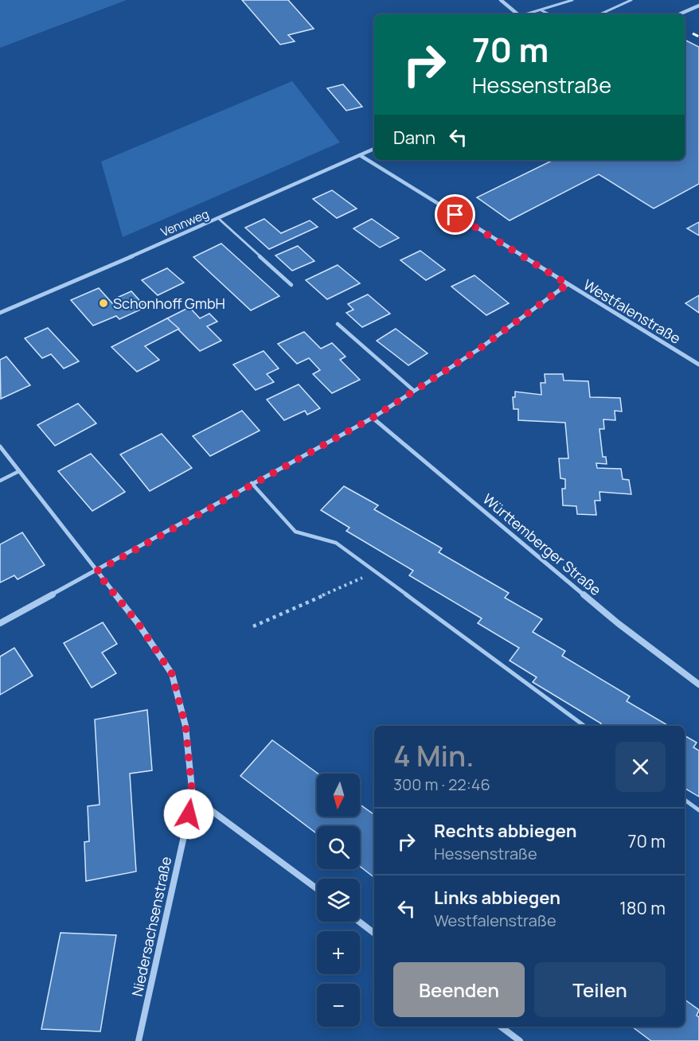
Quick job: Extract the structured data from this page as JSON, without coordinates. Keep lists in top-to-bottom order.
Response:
{
  "streets": {
    "street": [
      "Vennweg",
      "Westfalenstraße",
      "Württemberger Straße",
      "Niedersachsenstraße"
    ]
  },
  "crossings": [
    ["Vennweg", "Westfalenstraße"]
  ],
  "places": ["Schonhoff GmbH"],
  "north": "bottom",
  "page": {
    "turn": ["70 m", "Hessenstraße"],
    "then": "Dann",
    "heading": ["4 Min.", "300 m · 22:46"],
    "map_buttons": ["+", "−"],
    "list": [
      {
        "name": "Rechts abbiegen",
        "note": "Hessenstraße",
        "value": "70 m"
      },
      {
        "name": "Links abbiegen",
        "note": "Westfalenstraße",
        "value": "180 m"
      }
    ],
    "buttons": ["Beenden", "Teilen"]
  }
}
